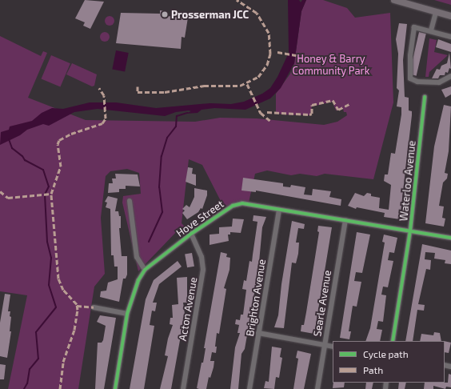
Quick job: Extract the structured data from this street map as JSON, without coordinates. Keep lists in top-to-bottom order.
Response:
{
  "streets": {
    "street": [
      "Waterloo Avenue",
      "Hove Street",
      "Brighton Avenue",
      "Searle Avenue",
      "Acton Avenue"
    ]
  },
  "crossings": [
    ["Waterloo Avenue", "Hove Street"],
    ["Hove Street", "Brighton Avenue"],
    ["Hove Street", "Searle Avenue"],
    ["Hove Street", "Acton Avenue"]
  ],
  "parks": ["Honey & Barry Community Park"],
  "places": ["Prosserman JCC"],
  "legend": ["Cycle path", "Path"]
}
